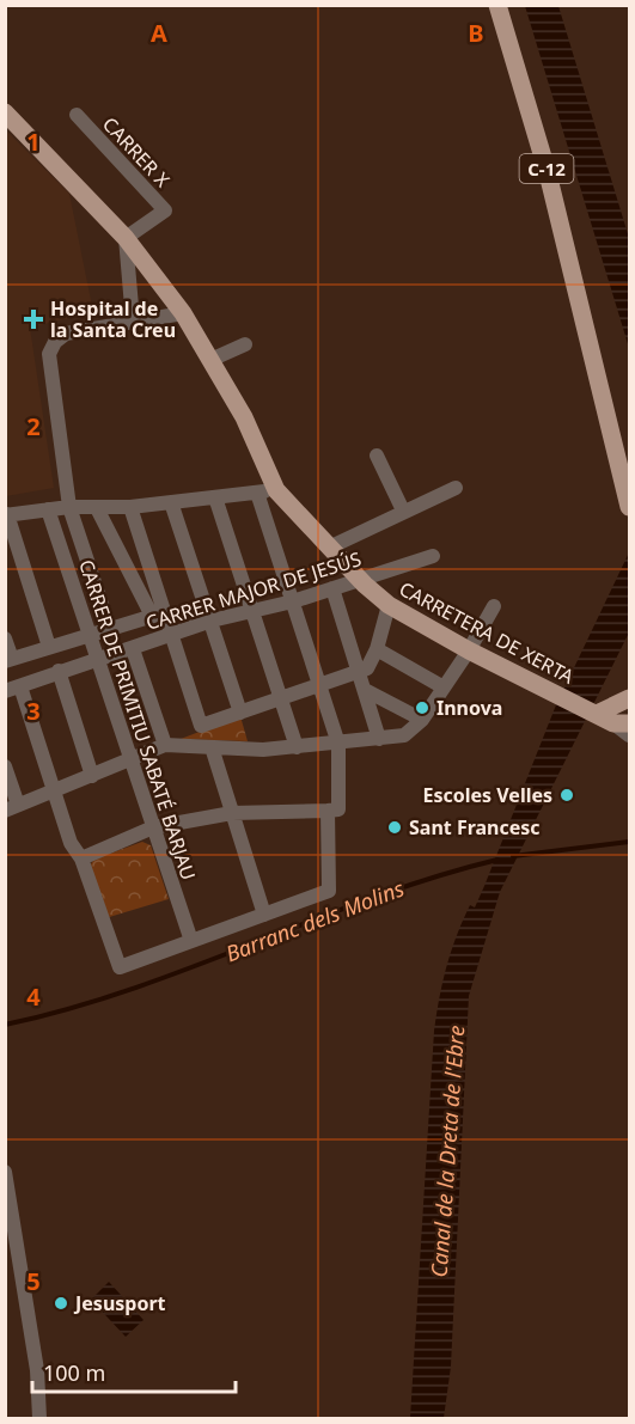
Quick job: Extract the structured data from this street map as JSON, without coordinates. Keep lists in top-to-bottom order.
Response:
{
  "streets": {
    "main road": ["C-12", "CARRETERA DE XERTA"],
    "street": ["CARRER X", "CARRER MAJOR DE JESÚS", "CARRER DE PRIMITIU SABATÉ BARJAU"]
  },
  "crossings": [
    ["CARRER MAJOR DE JESÚS", "CARRETERA DE XERTA"],
    ["CARRER MAJOR DE JESÚS", "CARRER DE PRIMITIU SABATÉ BARJAU"]
  ],
  "water": ["Barranc dels Molins", "Canal de la Dreta de l'Ebre"],
  "places": {
    "health": ["Hospital de la Santa Creu"],
    "other": [
      "Innova",
      "Escoles Velles",
      "Sant Francesc",
      "Jesusport"
    ]
  },
  "scale_bar": "100 m",
  "grid": {
    "columns": ["A", "B"],
    "rows": [
      "1",
      "2",
      "3",
      "4",
      "5"
    ]
  }
}
